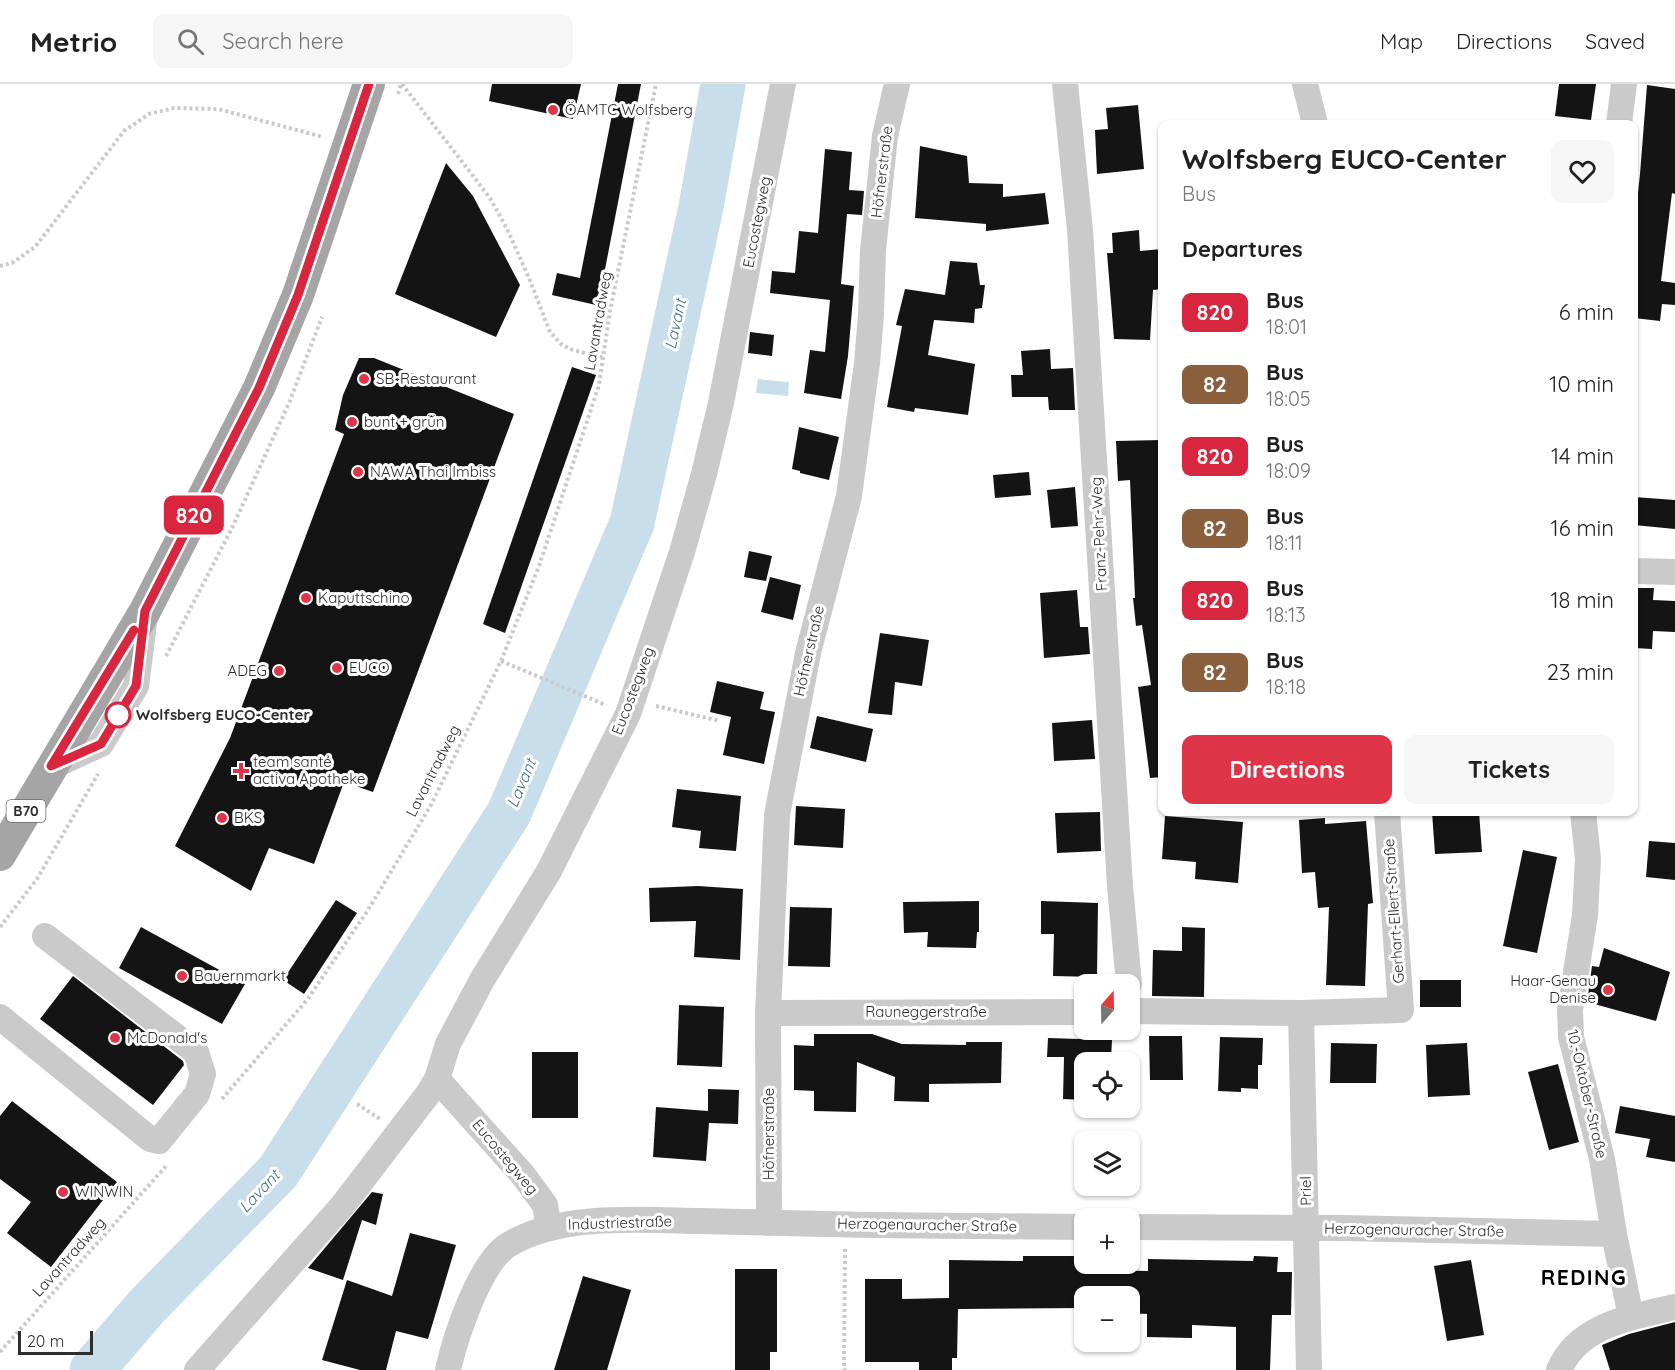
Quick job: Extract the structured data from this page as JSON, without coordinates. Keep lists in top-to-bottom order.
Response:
{
  "streets": {
    "main road": ["B70"],
    "street": [
      "Höfnerstraße",
      "Eucostegweg",
      "Franz-Pehr-Weg",
      "Gerhart-Ellert-Straße",
      "Rauneggerstraße",
      "10.-Oktober-Straße",
      "Priel",
      "Industriestraße",
      "Herzogenauracher Straße"
    ],
    "path": ["Lavantradweg"]
  },
  "crossings": [
    ["Höfnerstraße", "Rauneggerstraße"],
    ["Höfnerstraße", "Industriestraße"],
    ["Höfnerstraße", "Herzogenauracher Straße"],
    ["Eucostegweg", "Industriestraße"],
    ["Gerhart-Ellert-Straße", "Priel"],
    ["10.-Oktober-Straße", "Herzogenauracher Straße"],
    ["Priel", "Herzogenauracher Straße"],
    ["Industriestraße", "Herzogenauracher Straße"]
  ],
  "districts": ["REDING"],
  "water": ["Lavant"],
  "places": {
    "other": [
      "ÖAMTC Wolfsberg",
      "SB-Restaurant",
      "bunt + grün",
      "NAWA Thai Imbiss",
      "Kaputtschino",
      "EUCO",
      "ADEG",
      "Wolfsberg EUCO-Center",
      "BKS",
      "Bauernmarkt",
      "Haar-Genau Denise",
      "McDonald's",
      "WINWIN"
    ],
    "health": ["team santé activa Apotheke"]
  },
  "lines": ["bus line 820"],
  "scale_bar": "20 m",
  "north": "top",
  "page": {
    "header": "Metrio",
    "search": "Search here",
    "nav": ["Map", "Directions", "Saved"],
    "on_map": "820",
    "heading": [
      ["Wolfsberg EUCO-Center", "Bus"],
      "Departures"
    ],
    "list": [
      {
        "mark": "820",
        "name": "Bus",
        "note": "18:01",
        "value": "6 min"
      },
      {
        "mark": "82",
        "name": "Bus",
        "note": "18:05",
        "value": "10 min"
      },
      {
        "mark": "820",
        "name": "Bus",
        "note": "18:09",
        "value": "14 min"
      },
      {
        "mark": "82",
        "name": "Bus",
        "note": "18:11",
        "value": "16 min"
      },
      {
        "mark": "820",
        "name": "Bus",
        "note": "18:13",
        "value": "18 min"
      },
      {
        "mark": "82",
        "name": "Bus",
        "note": "18:18",
        "value": "23 min"
      }
    ],
    "buttons": ["Directions", "Tickets"],
    "map_buttons": ["+", "−"],
    "scale": "20 m"
  }
}
